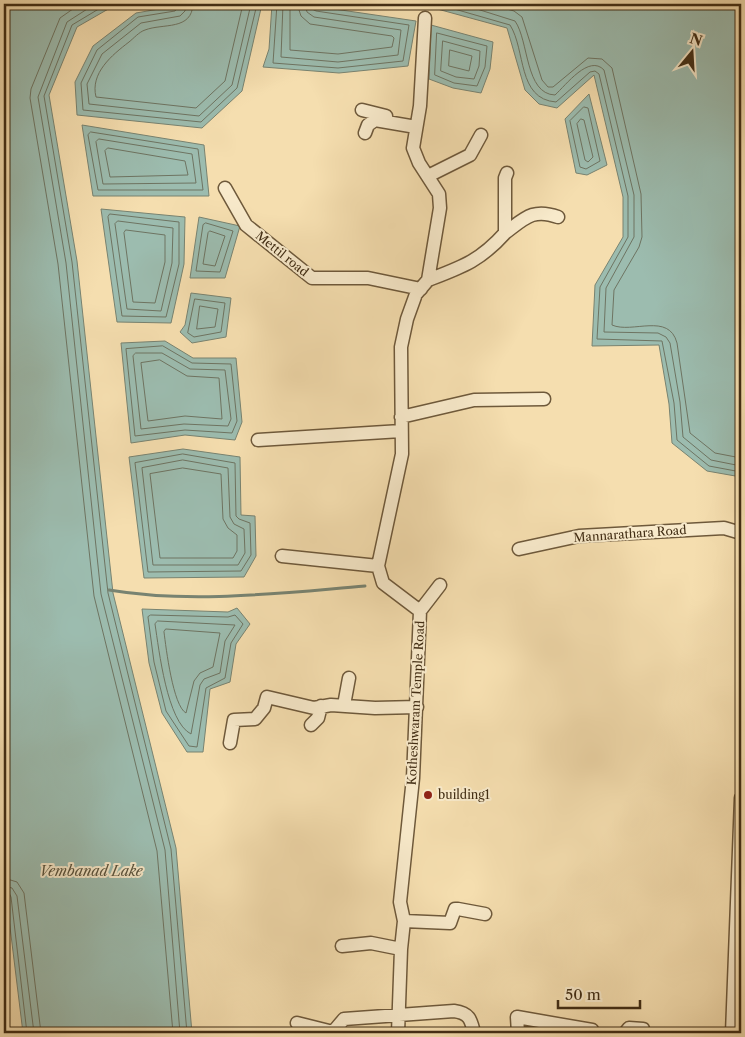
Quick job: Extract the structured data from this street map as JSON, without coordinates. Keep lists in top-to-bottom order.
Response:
{
  "streets": {
    "street": ["Mettil road", "Mannarathara Road", "Kotheshwaram Temple Road"]
  },
  "water": ["Vembanad Lake"],
  "places": ["building1"],
  "scale_bar": "50 m",
  "north": "top"
}
